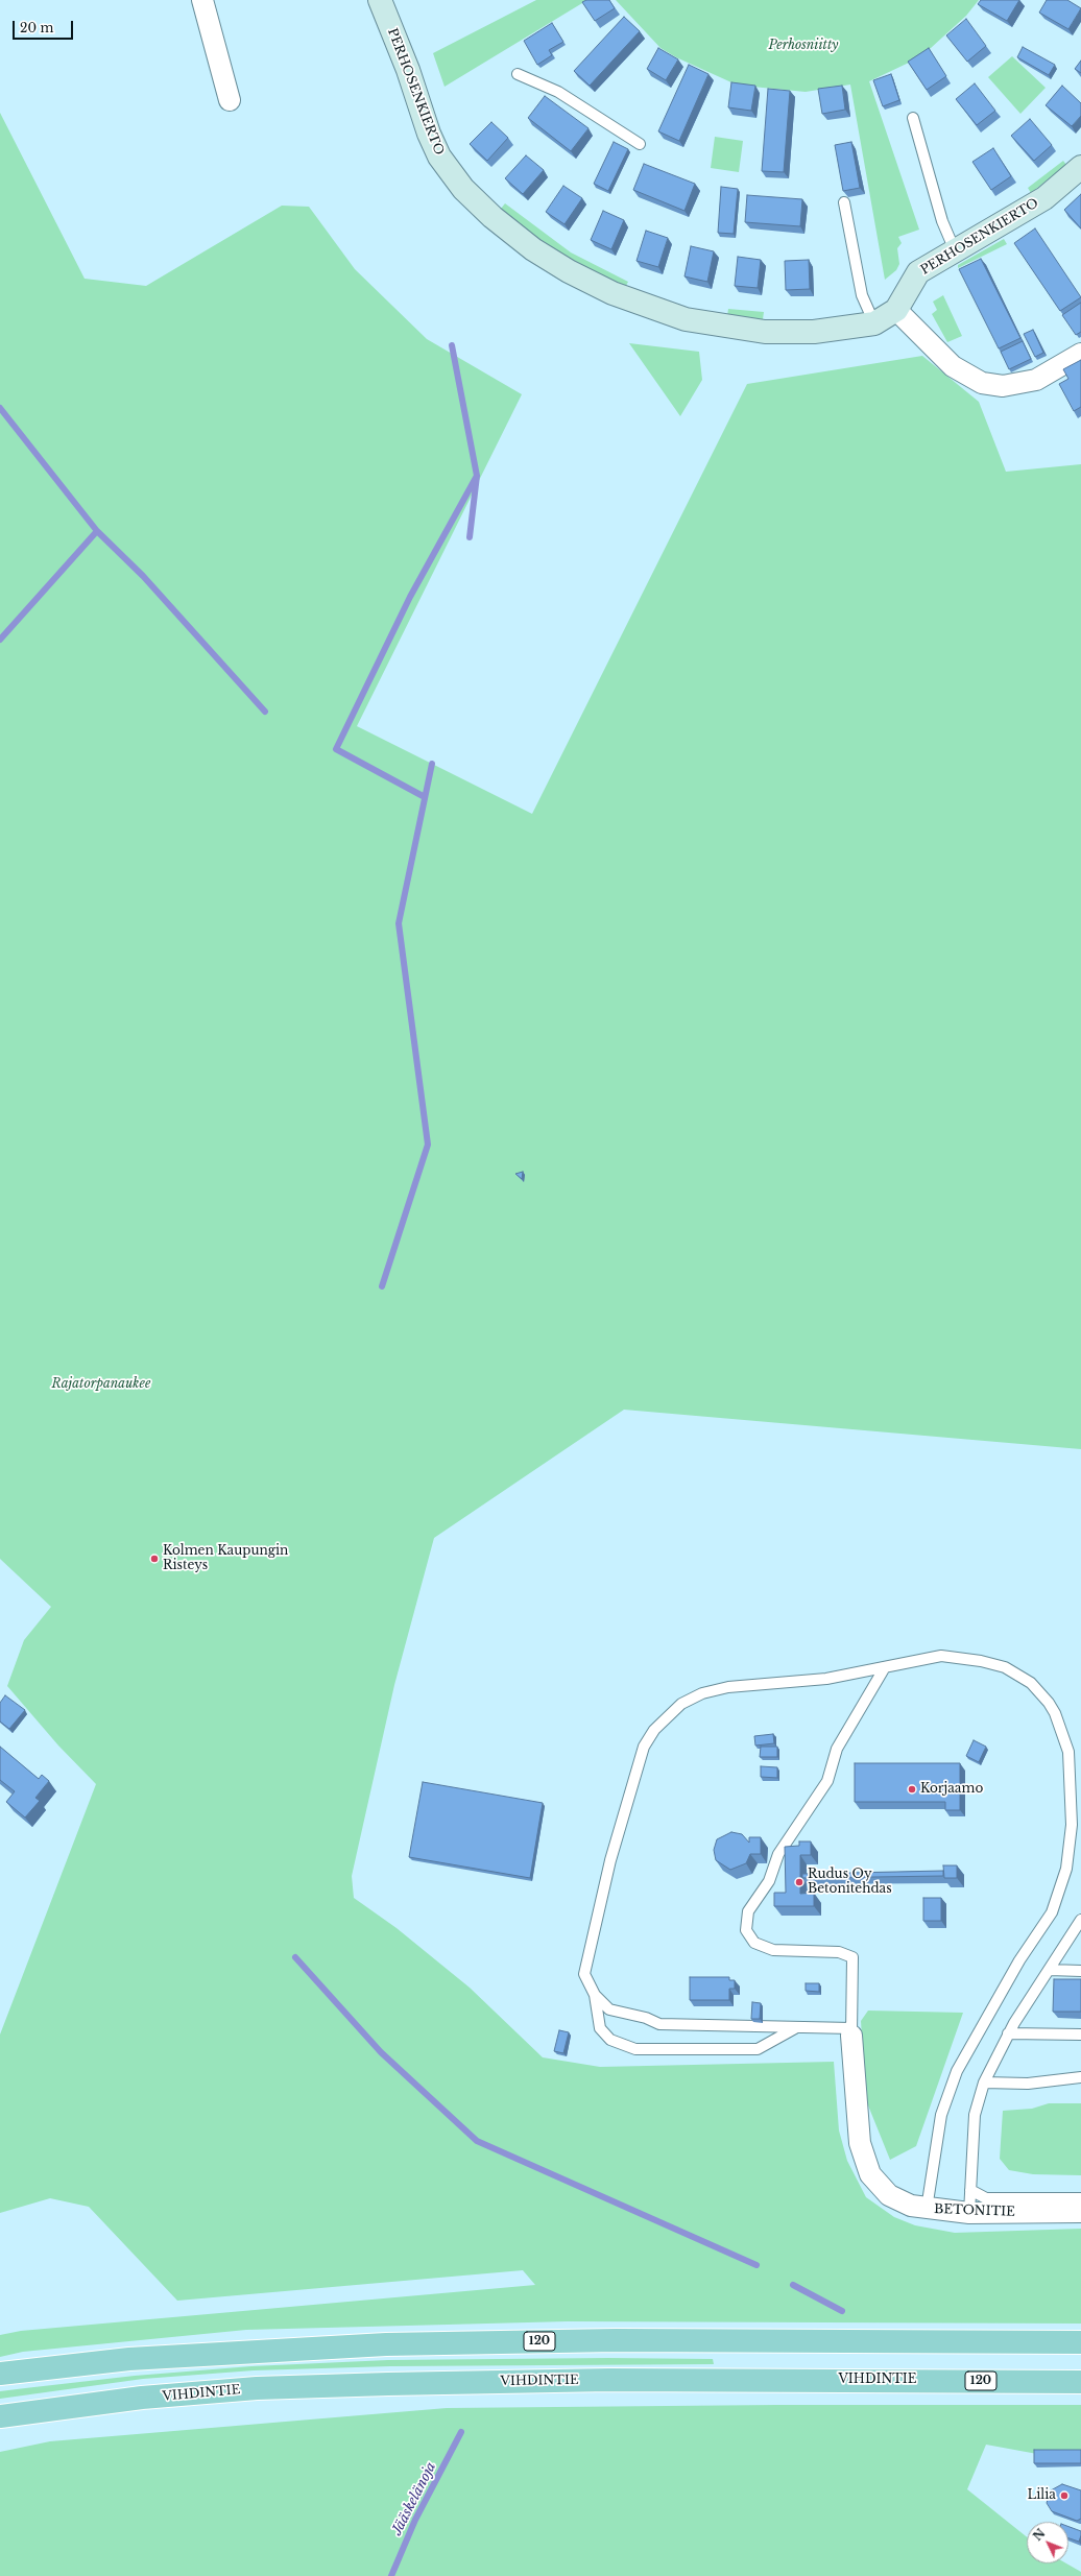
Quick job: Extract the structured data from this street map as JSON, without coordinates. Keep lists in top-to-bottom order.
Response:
{
  "streets": {
    "main road": ["120", "VIHDINTIE"],
    "street": ["PERHOSENKIERTO", "BETONITIE"]
  },
  "water": ["Jääskelänoja"],
  "parks": ["Perhosniitty", "Rajatorpanaukee"],
  "places": [
    "Kolmen Kaupungin Risteys",
    "Korjaamo",
    "Rudus Oy Betonitehdas",
    "Lilia"
  ],
  "scale_bar": "20 m",
  "north": "top left"
}
